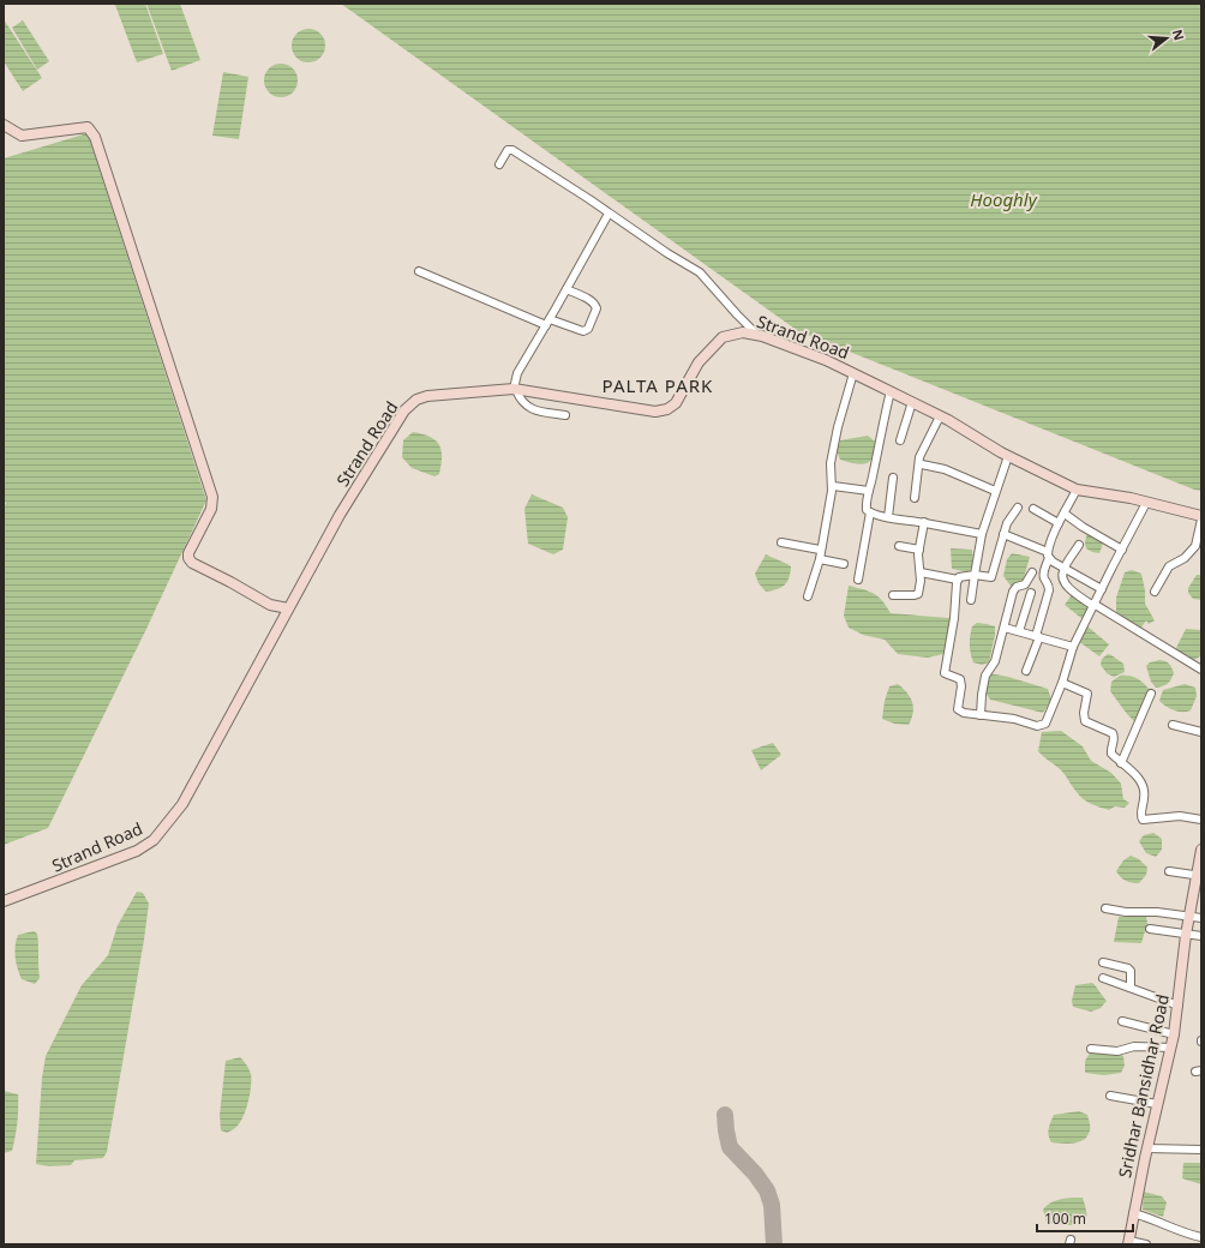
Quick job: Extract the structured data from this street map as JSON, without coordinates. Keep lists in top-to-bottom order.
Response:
{
  "streets": {
    "street": ["Strand Road", "Sridhar Bansidhar Road"]
  },
  "districts": ["PALTA PARK"],
  "water": ["Hooghly"],
  "scale_bar": "100 m",
  "north": "right"
}
